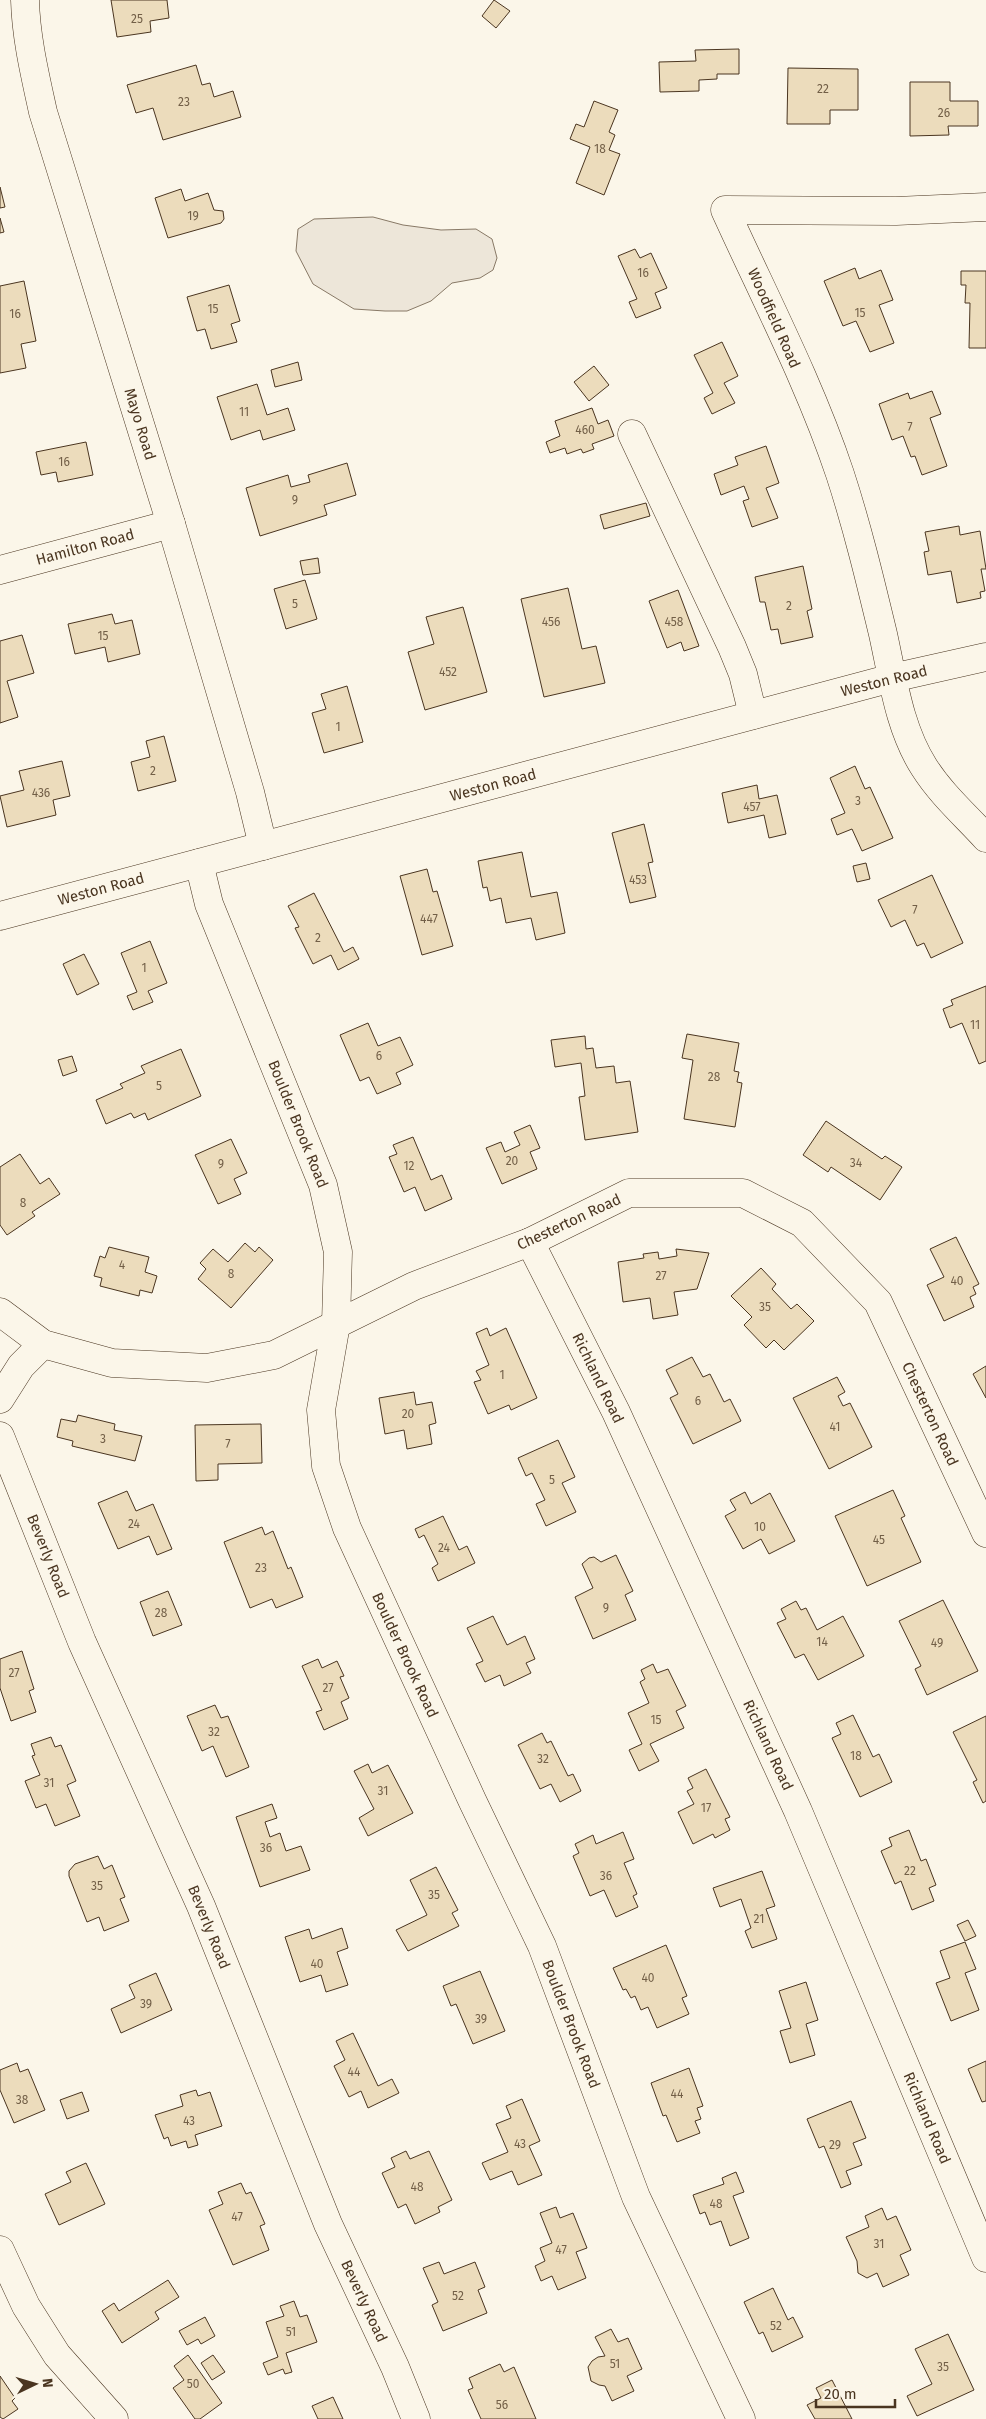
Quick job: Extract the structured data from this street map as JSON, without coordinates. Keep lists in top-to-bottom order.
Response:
{
  "streets": {
    "street": [
      "Woodfield Road",
      "Mayo Road",
      "Hamilton Road",
      "Weston Road",
      "Boulder Brook Road",
      "Chesterton Road",
      "Richland Road",
      "Beverly Road"
    ]
  },
  "crossings": [
    ["Woodfield Road", "Weston Road"],
    ["Mayo Road", "Hamilton Road"],
    ["Mayo Road", "Weston Road"],
    ["Weston Road", "Boulder Brook Road"],
    ["Boulder Brook Road", "Chesterton Road"],
    ["Chesterton Road", "Richland Road"]
  ],
  "house_numbers": [
    "25",
    "22",
    "23",
    "26",
    "18",
    "19",
    "16",
    "15",
    "15",
    "16",
    "11",
    "7",
    "460",
    "16",
    "9",
    "5",
    "2",
    "456",
    "458",
    "15",
    "452",
    "1",
    "2",
    "436",
    "3",
    "457",
    "453",
    "7",
    "447",
    "2",
    "1",
    "11",
    "6",
    "28",
    "5",
    "20",
    "34",
    "9",
    "12",
    "8",
    "4",
    "8",
    "27",
    "40",
    "35",
    "1",
    "6",
    "20",
    "41",
    "3",
    "7",
    "5",
    "24",
    "10",
    "45",
    "24",
    "23",
    "9",
    "28",
    "14",
    "49",
    "27",
    "27",
    "15",
    "32",
    "18",
    "32",
    "31",
    "31",
    "17",
    "36",
    "22",
    "36",
    "35",
    "35",
    "21",
    "40",
    "40",
    "39",
    "39",
    "44",
    "44",
    "38",
    "43",
    "43",
    "29",
    "48",
    "48",
    "47",
    "31",
    "47",
    "52",
    "52",
    "51",
    "51",
    "35",
    "50",
    "56"
  ],
  "scale_bar": "20 m",
  "north": "right"
}
